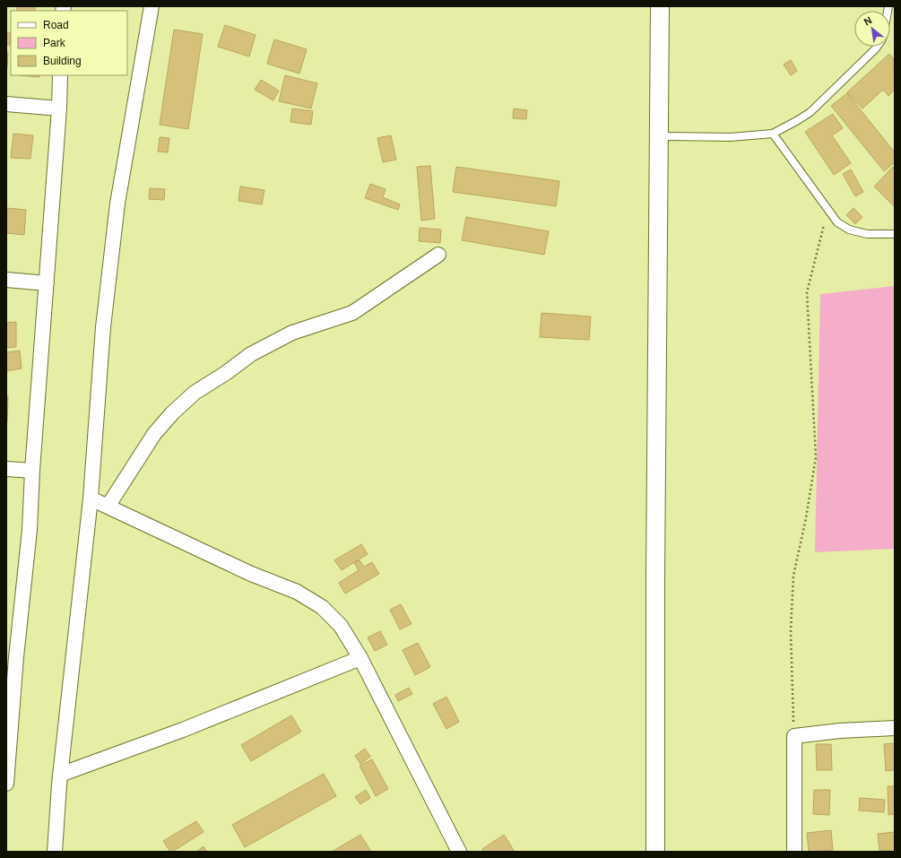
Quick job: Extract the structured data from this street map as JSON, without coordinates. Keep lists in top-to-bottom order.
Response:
{
  "legend": ["Road", "Park", "Building"],
  "north": "top left"
}
